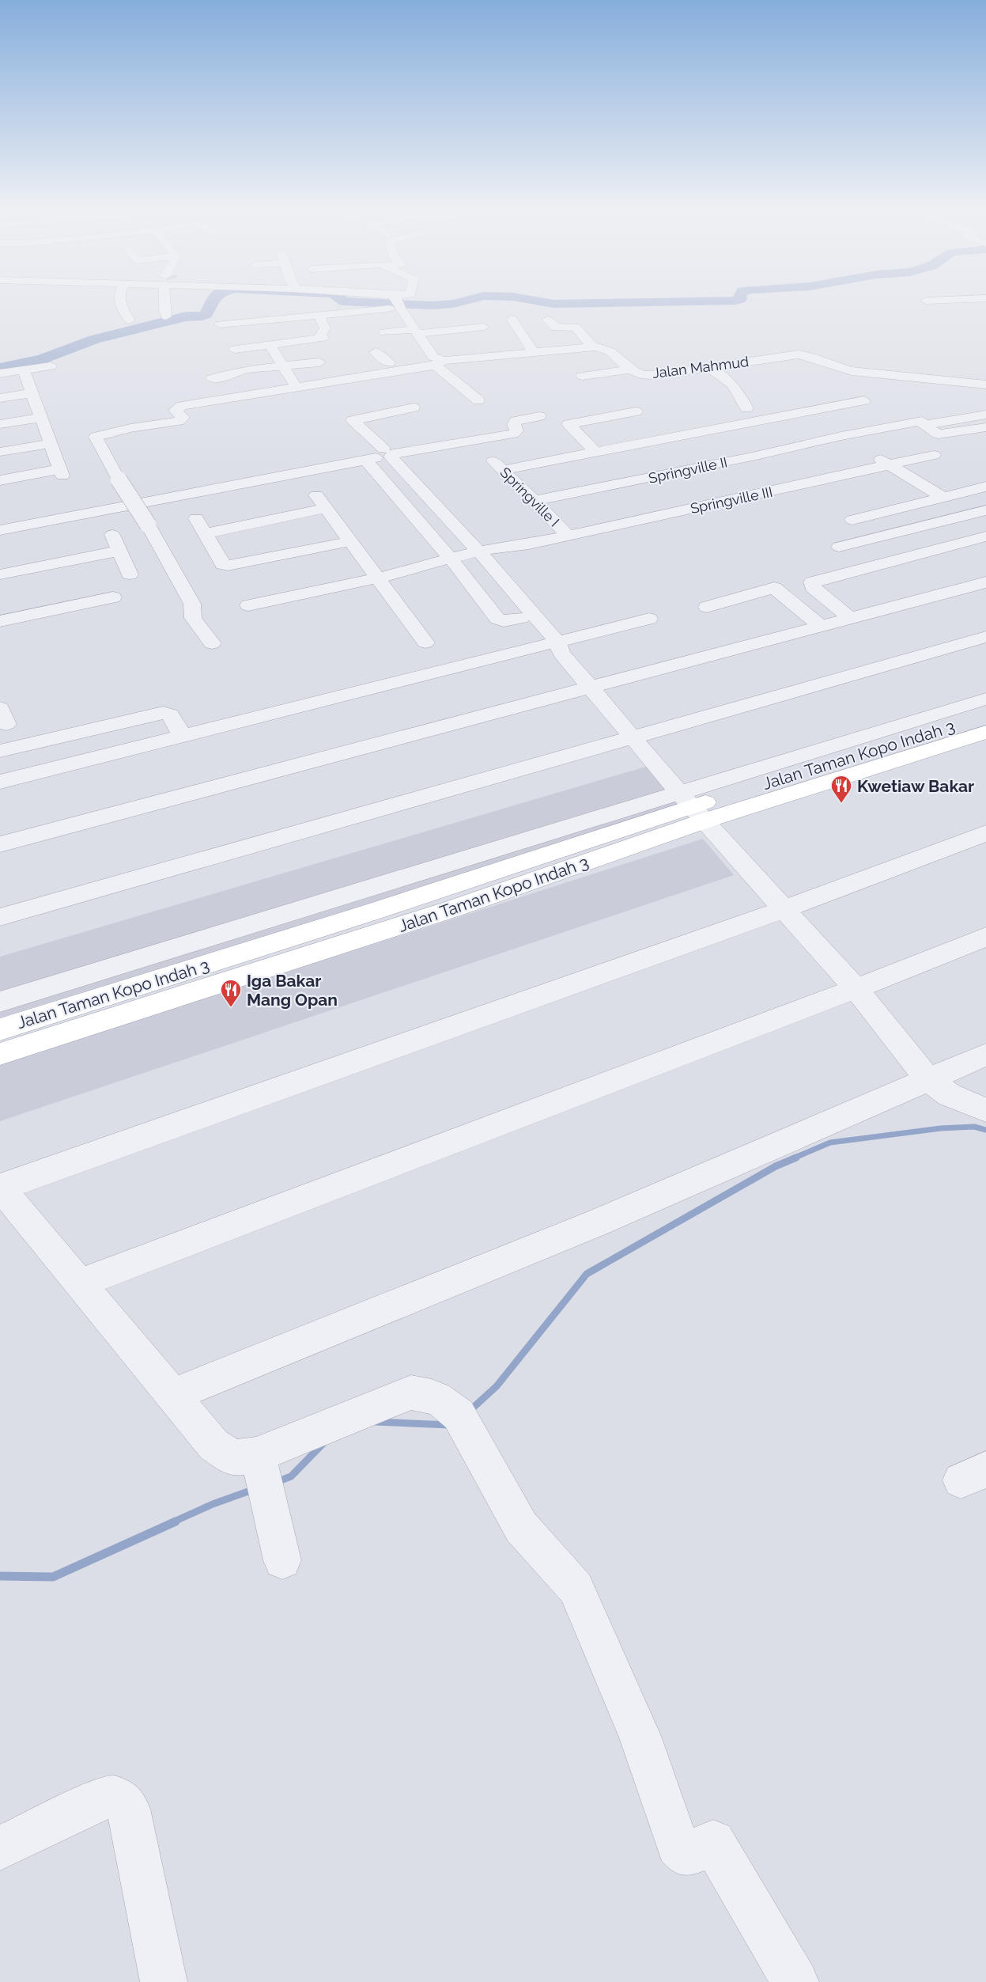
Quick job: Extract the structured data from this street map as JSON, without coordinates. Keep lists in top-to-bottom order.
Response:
{
  "streets": {
    "main road": ["Jalan Taman Kopo Indah 3"],
    "street": [
      "Jalan Mahmud",
      "Springville II",
      "Springville I",
      "Springville III"
    ]
  },
  "crossings": [
    ["Springville II", "Springville I"],
    ["Springville I", "Springville III"]
  ],
  "places": {
    "restaurant": ["Kwetiaw Bakar", "Iga Bakar Mang Opan"]
  }
}
